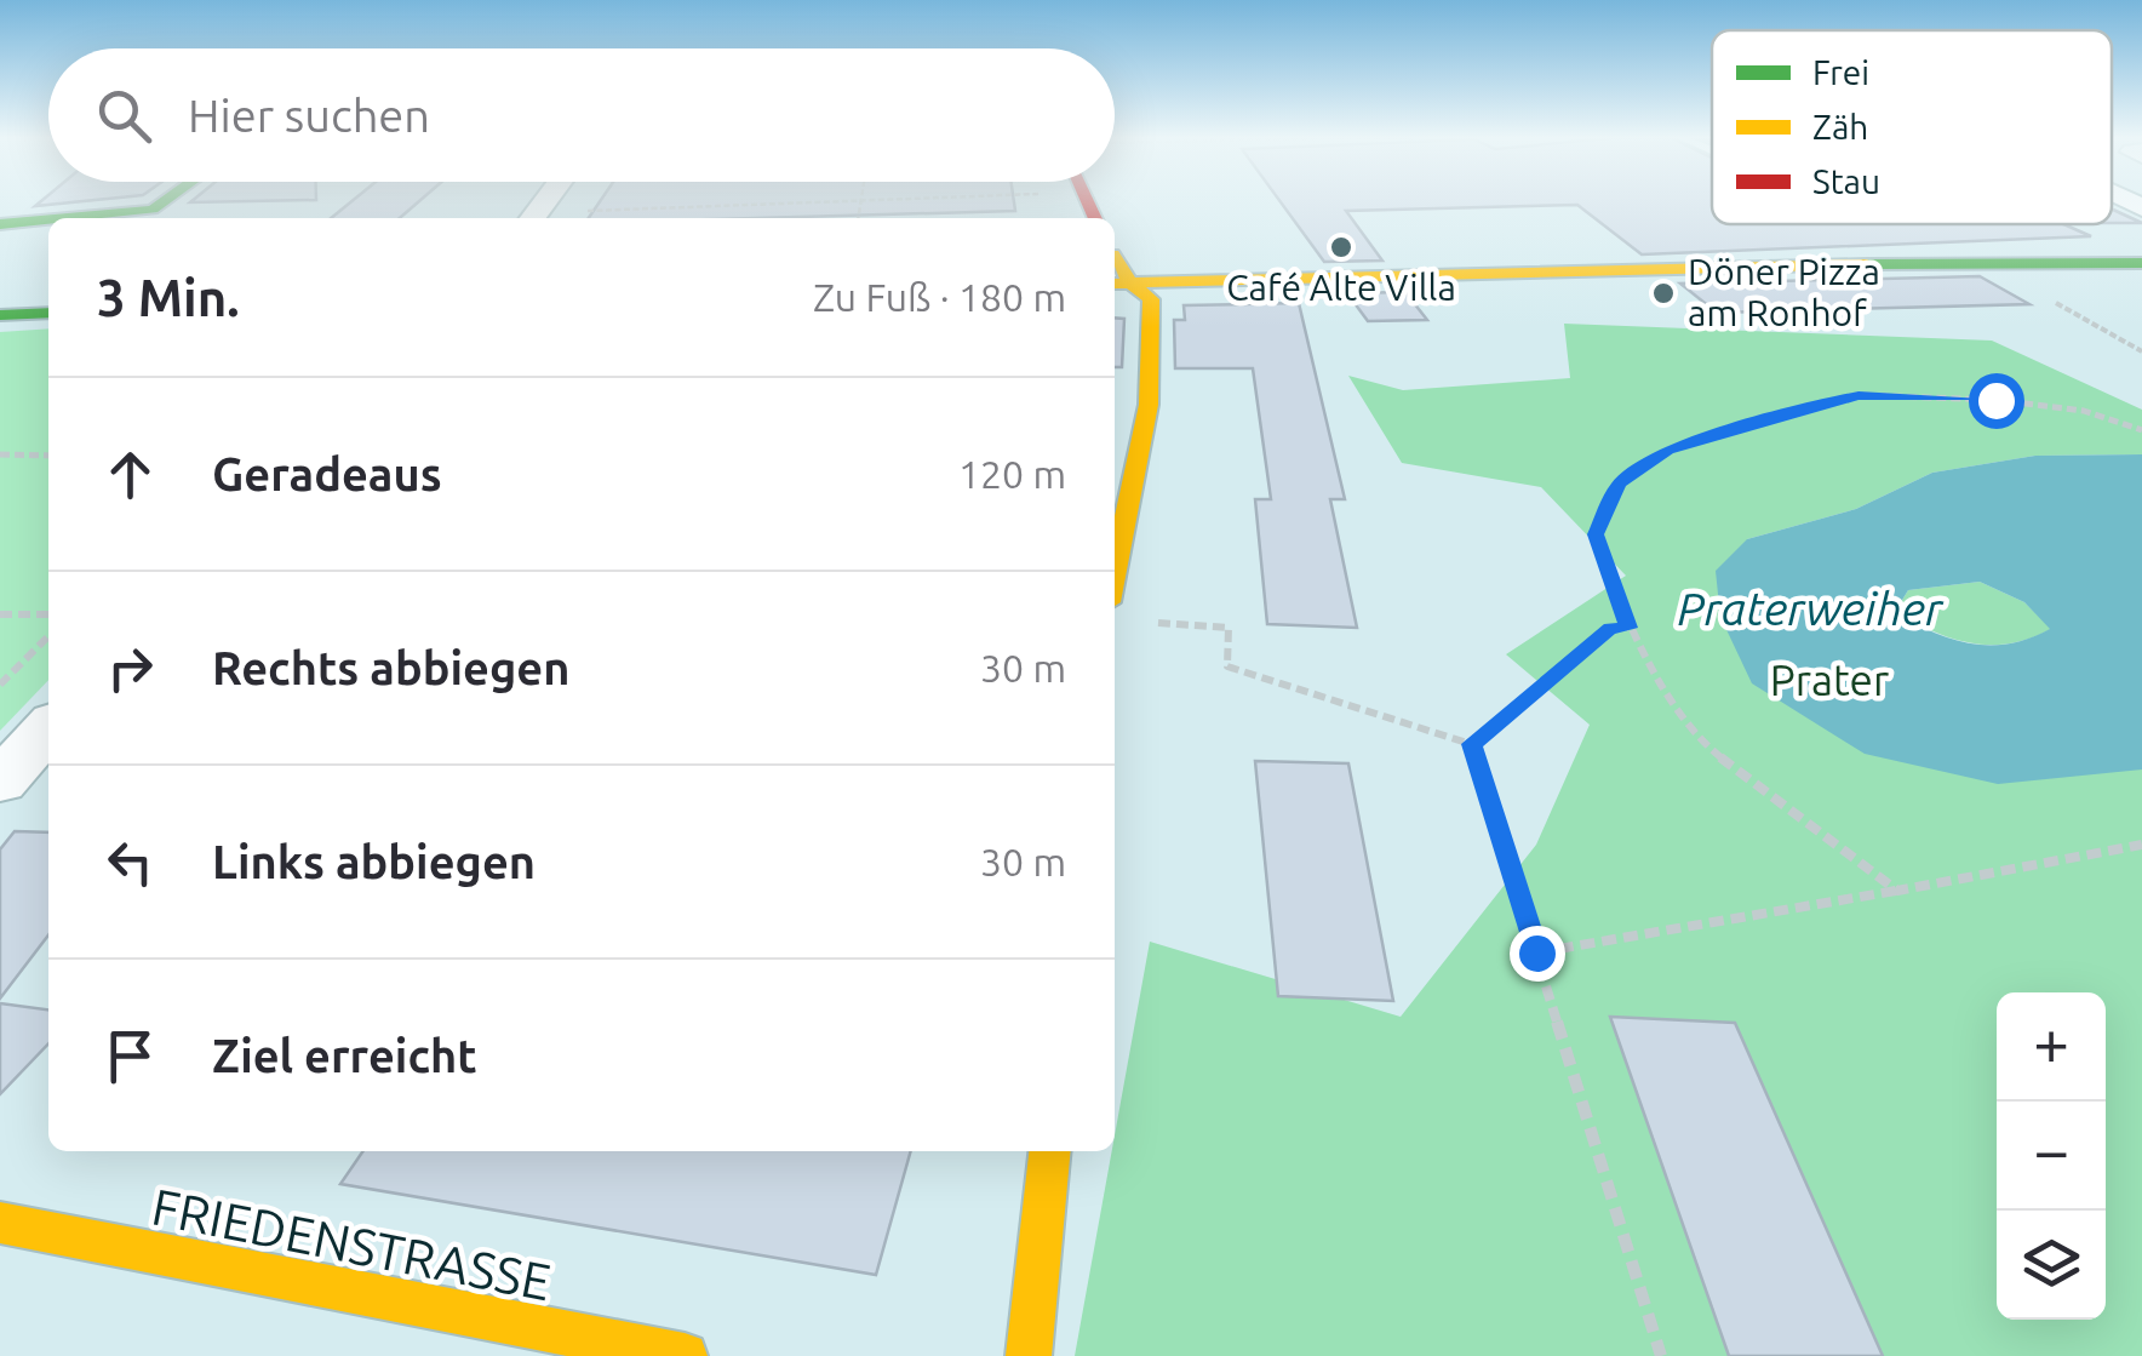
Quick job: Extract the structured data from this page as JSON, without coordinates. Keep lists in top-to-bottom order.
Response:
{
  "streets": {
    "main road": ["FRIEDENSTRASSE"]
  },
  "water": ["Praterweiher"],
  "parks": ["Prater"],
  "places": ["Café Alte Villa", "Döner Pizza am Ronhof"],
  "legend": ["Frei", "Zäh", "Stau"],
  "page": {
    "search": "Hier suchen",
    "heading": ["3 Min.", "Zu Fuß · 180 m"],
    "list": [
      ["Geradeaus", "120 m"],
      ["Rechts abbiegen", "30 m"],
      ["Links abbiegen", "30 m"],
      "Ziel erreicht"
    ],
    "map_buttons": ["+", "−"]
  }
}
